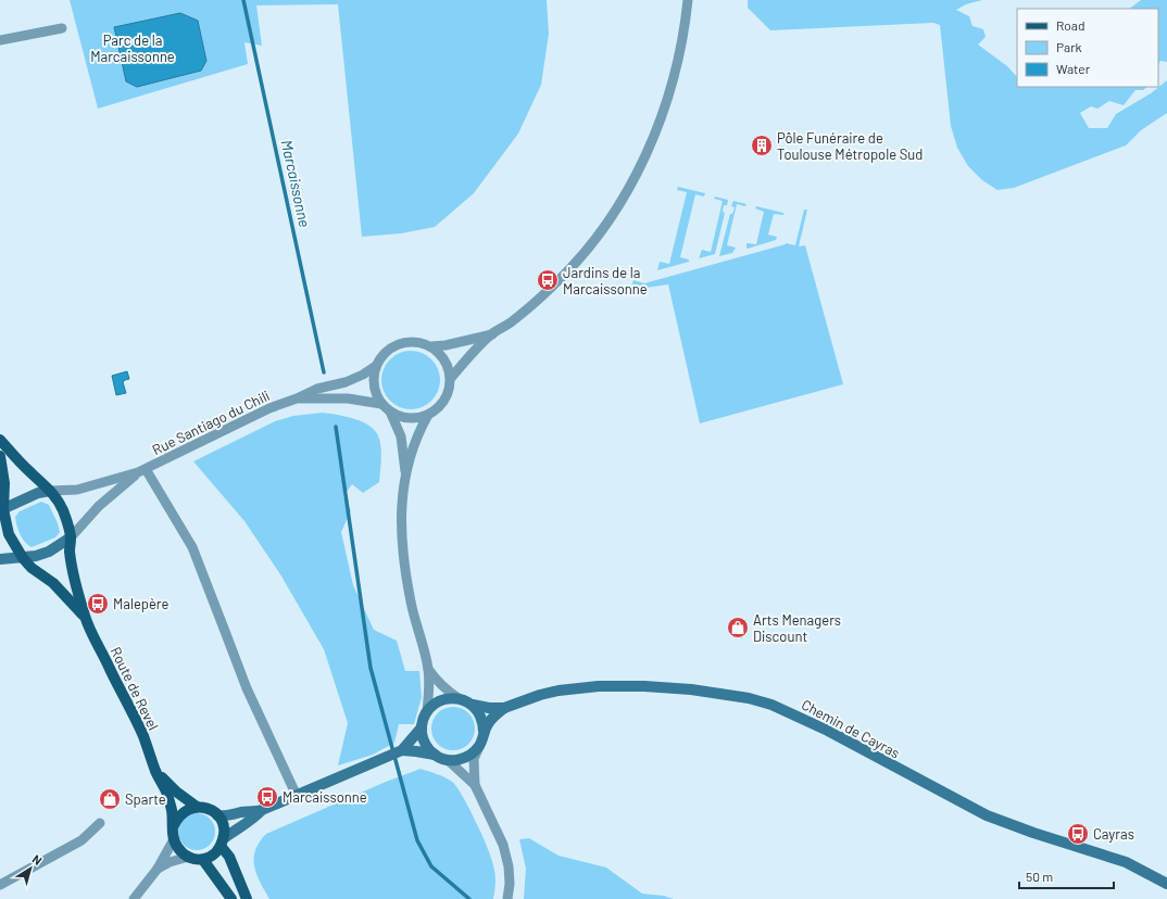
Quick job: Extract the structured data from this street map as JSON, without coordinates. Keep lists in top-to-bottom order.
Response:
{
  "streets": {
    "main road": ["Route de Revel"],
    "street": ["Rue Santiago du Chili", "Chemin de Cayras"]
  },
  "crossings": [
    ["Rue Santiago du Chili", "Route de Revel"]
  ],
  "water": ["Marcaissonne"],
  "parks": ["Parc de la Marcaissonne"],
  "places": {
    "building": ["Pôle Funéraire de Toulouse Métropole Sud"],
    "bus stop": [
      "Jardins de la Marcaissonne",
      "Malepère",
      "Marcaissonne",
      "Cayras"
    ],
    "shop": ["Arts Menagers Discount", "Sparte"]
  },
  "legend": ["Road", "Park", "Water"],
  "scale_bar": "50 m",
  "north": "top right"
}
